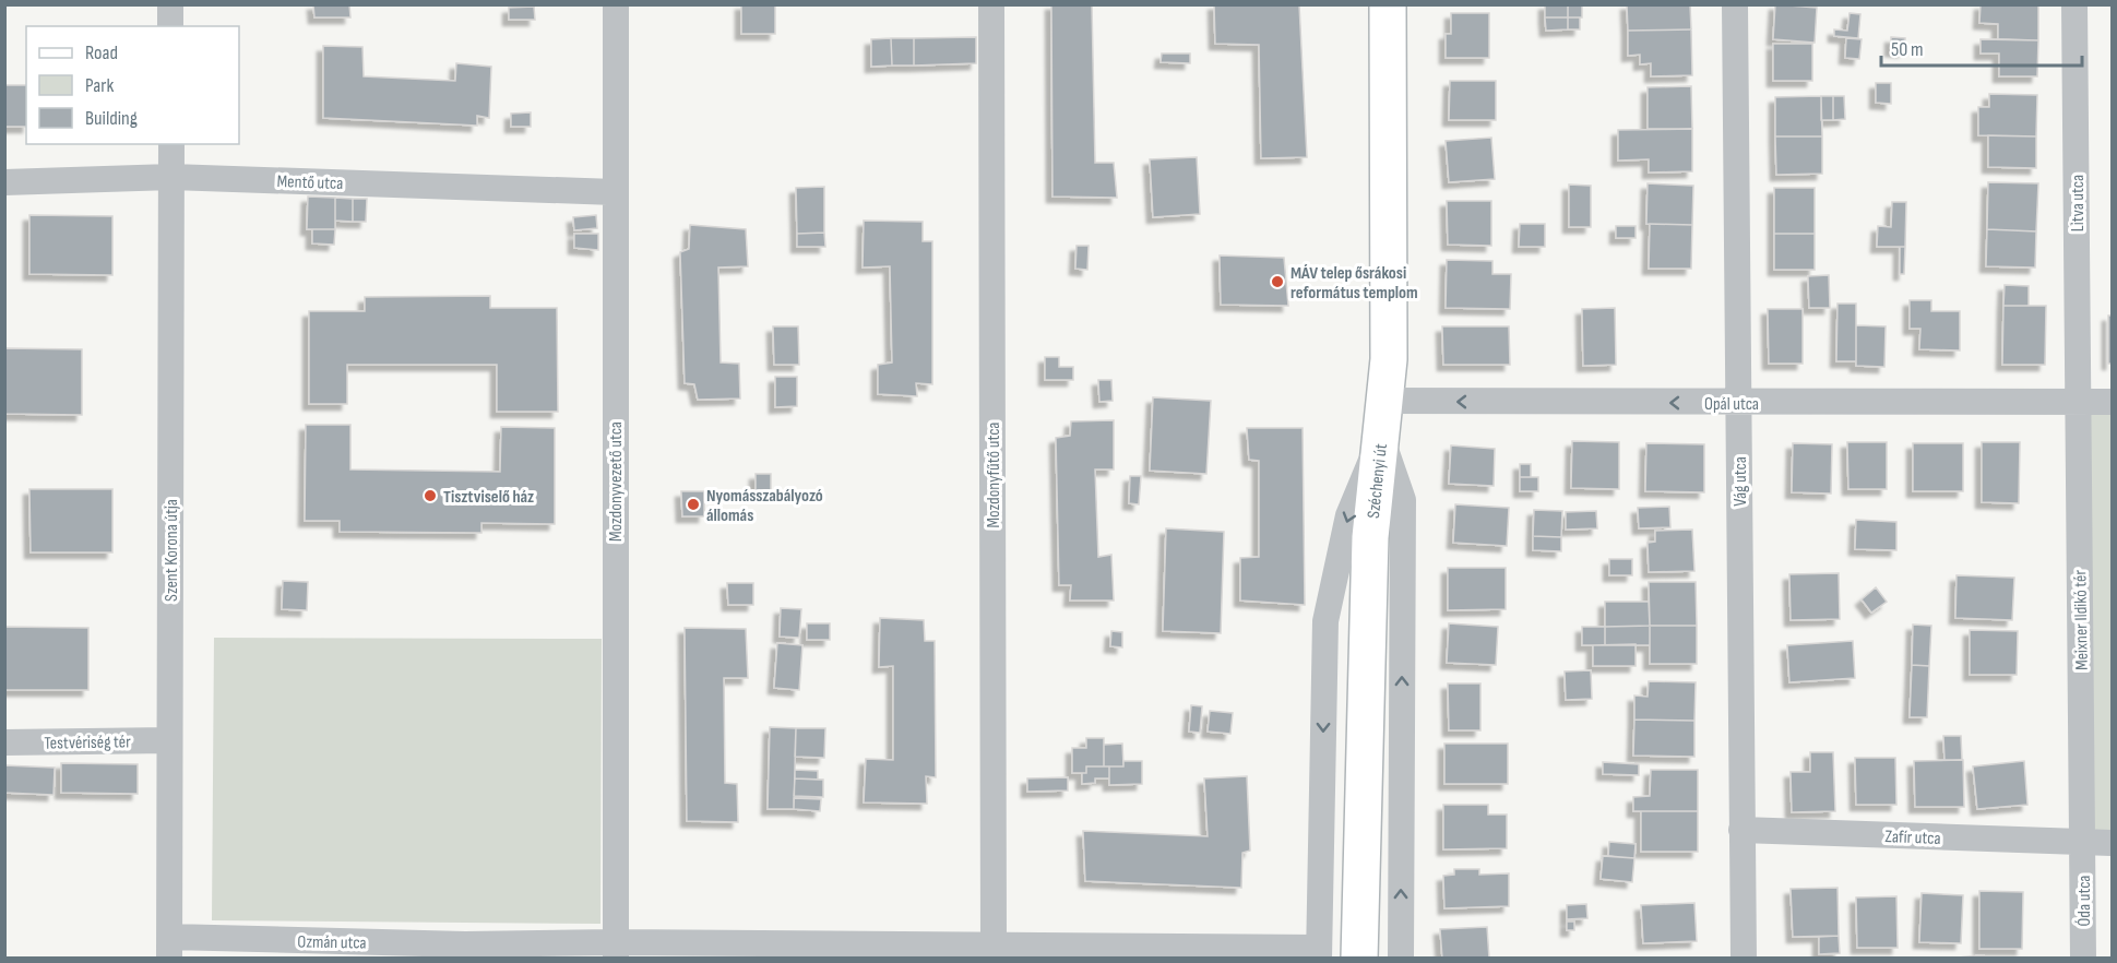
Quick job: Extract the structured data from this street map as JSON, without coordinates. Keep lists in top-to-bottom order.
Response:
{
  "streets": {
    "street": [
      "Mentő utca",
      "Litva utca",
      "Opál utca",
      "Mozdonyfűtő utca",
      "Mozdonyvezető utca",
      "Széchenyi út",
      "Vág utca",
      "Szent Korona útja",
      "Meixner Ildikó tér",
      "Testvériség tér",
      "Zafír utca",
      "Óda utca",
      "Ozmán utca"
    ]
  },
  "crossings": [
    ["Mentő utca", "Mozdonyvezető utca"],
    ["Mentő utca", "Szent Korona útja"],
    ["Litva utca", "Opál utca"],
    ["Litva utca", "Meixner Ildikó tér"],
    ["Opál utca", "Széchenyi út"],
    ["Opál utca", "Vág utca"],
    ["Opál utca", "Meixner Ildikó tér"],
    ["Mozdonyfűtő utca", "Ozmán utca"],
    ["Mozdonyvezető utca", "Ozmán utca"],
    ["Vág utca", "Zafír utca"],
    ["Szent Korona útja", "Testvériség tér"],
    ["Szent Korona útja", "Ozmán utca"],
    ["Meixner Ildikó tér", "Zafír utca"],
    ["Meixner Ildikó tér", "Óda utca"],
    ["Zafír utca", "Óda utca"]
  ],
  "one_way": ["Opál utca"],
  "places": ["MÁV telep ősrákosi református templom", "Tisztviselő ház", "Nyomásszabályozó állomás"],
  "legend": ["Road", "Park", "Building"],
  "scale_bar": "50 m"
}
